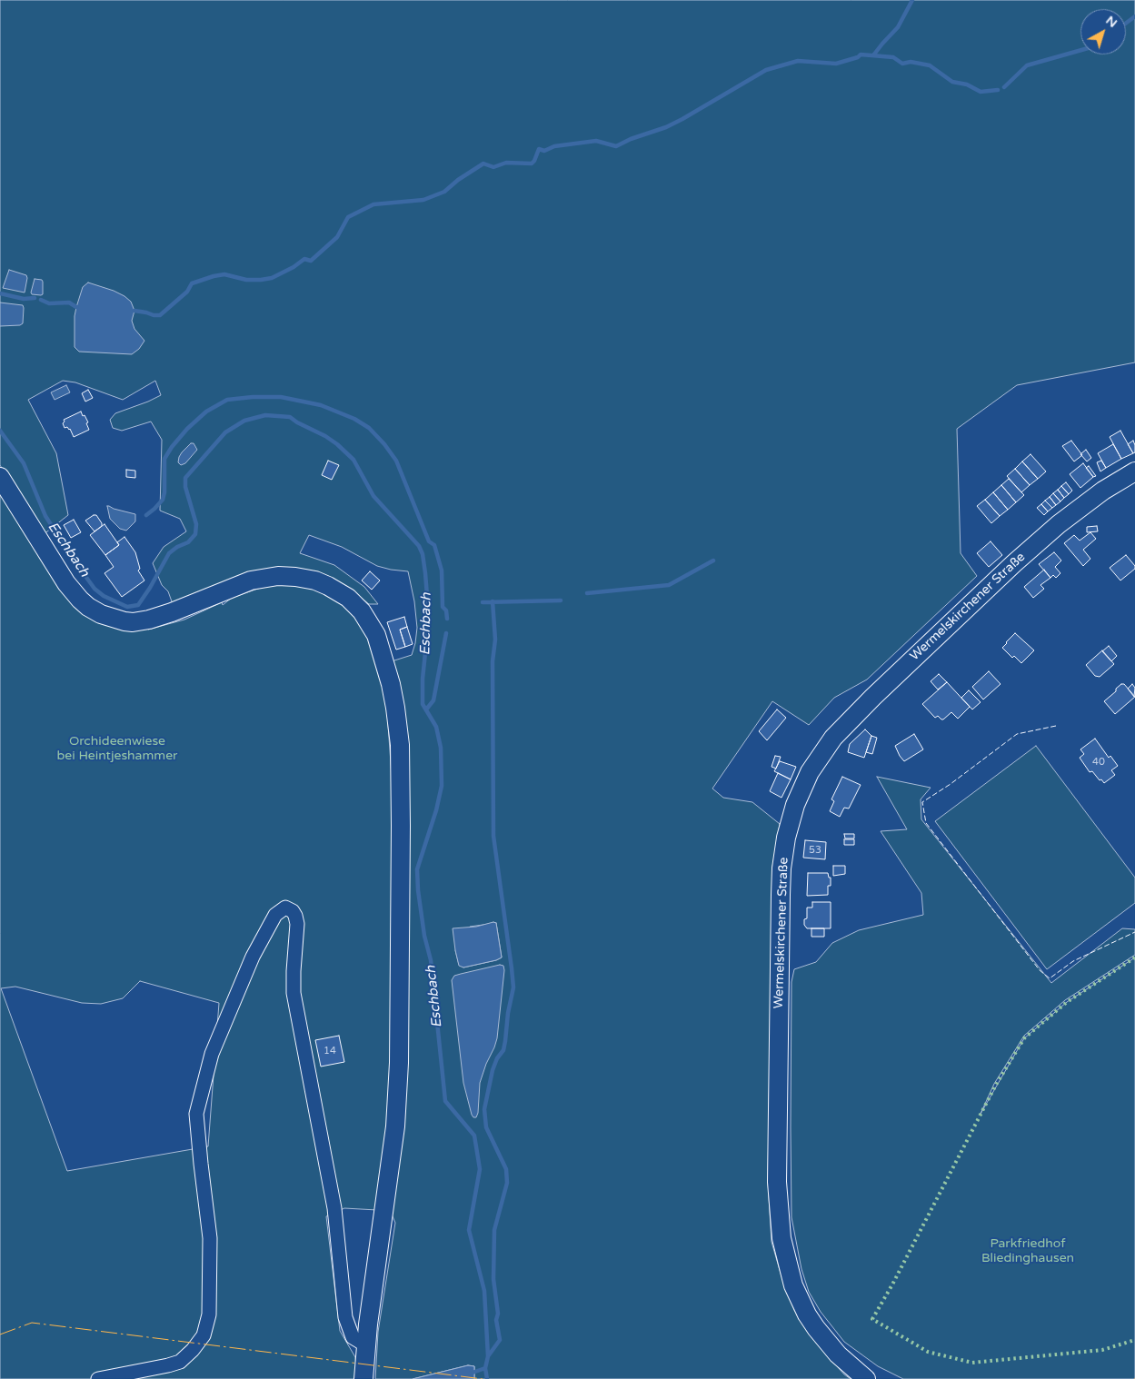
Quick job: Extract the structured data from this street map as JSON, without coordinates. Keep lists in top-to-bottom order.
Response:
{
  "streets": {
    "main road": ["Wermelskirchener Straße"]
  },
  "water": ["Eschbach"],
  "parks": ["Orchideenwiese bei Heintjeshammer", "Parkfriedhof Bliedinghausen"],
  "house_numbers": ["40", "53", "14"],
  "north": "top right"
}
